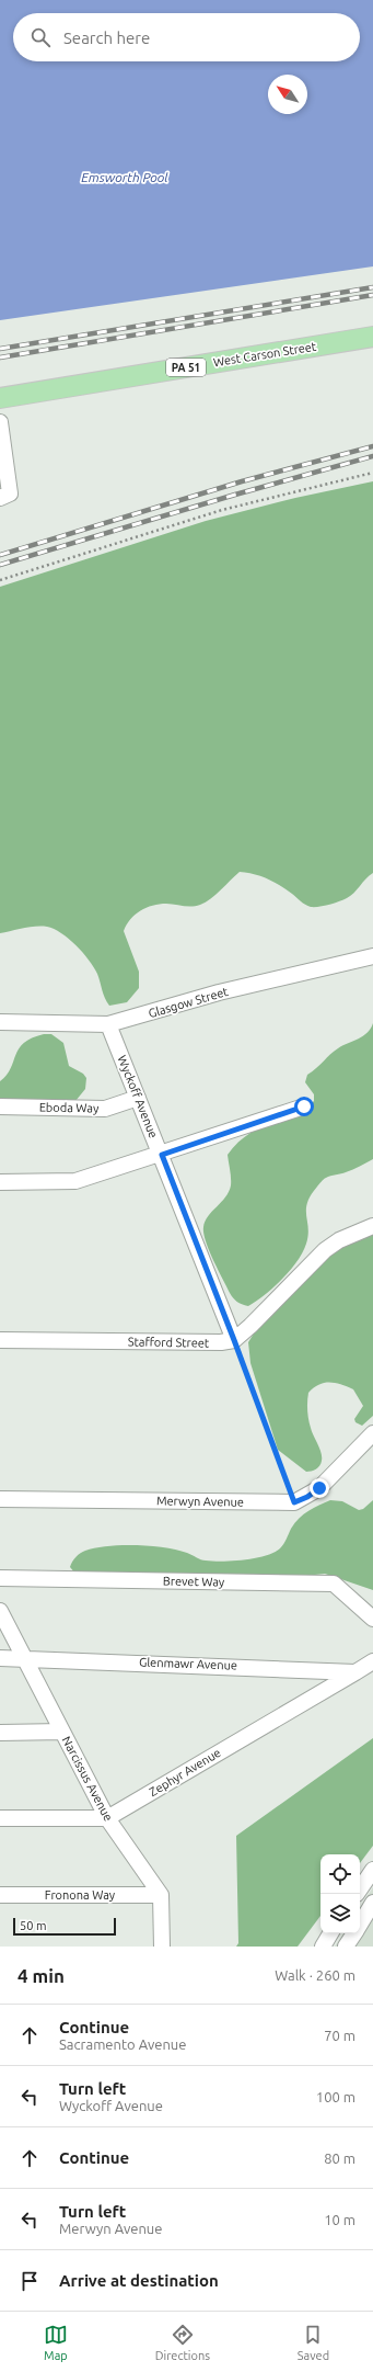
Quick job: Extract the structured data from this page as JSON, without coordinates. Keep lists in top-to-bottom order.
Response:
{
  "streets": {
    "main road": ["West Carson Street", "PA 51"],
    "street": [
      "Glasgow Street",
      "Wyckoff Avenue",
      "Eboda Way",
      "Stafford Street",
      "Merwyn Avenue",
      "Brevet Way",
      "Glenmawr Avenue",
      "Zephyr Avenue",
      "Narcissus Avenue",
      "Fronona Way"
    ]
  },
  "crossings": [
    ["Glasgow Street", "Wyckoff Avenue"],
    ["Wyckoff Avenue", "Eboda Way"],
    ["Wyckoff Avenue", "Stafford Street"],
    ["Glenmawr Avenue", "Zephyr Avenue"],
    ["Glenmawr Avenue", "Narcissus Avenue"],
    ["Zephyr Avenue", "Narcissus Avenue"],
    ["Narcissus Avenue", "Fronona Way"]
  ],
  "water": ["Emsworth Pool"],
  "scale_bar": "50 m",
  "north": "top left",
  "page": {
    "search": "Search here",
    "scale": "50 m",
    "heading": ["4 min", "Walk · 260 m"],
    "list": [
      ["Continue", "Sacramento Avenue", "70 m"],
      ["Turn left", "Wyckoff Avenue", "100 m"],
      ["Continue", "80 m"],
      ["Turn left", "Merwyn Avenue", "10 m"],
      "Arrive at destination"
    ],
    "nav": ["Map", "Directions", "Saved"]
  }
}
